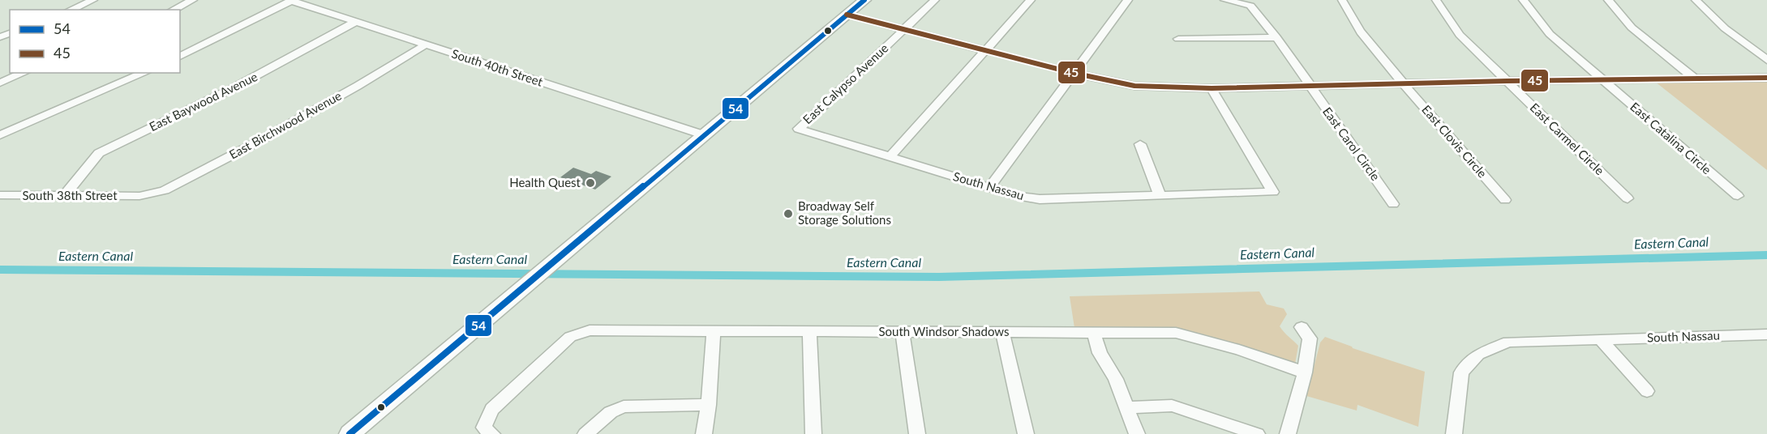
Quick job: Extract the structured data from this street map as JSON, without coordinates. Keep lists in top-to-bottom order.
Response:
{
  "streets": {
    "street": [
      "South 40th Street",
      "East Calypso Avenue",
      "East Baywood Avenue",
      "East Birchwood Avenue",
      "East Catalina Circle",
      "East Carmel Circle",
      "East Clovis Circle",
      "East Carol Circle",
      "South Nassau",
      "South 38th Street",
      "South Windsor Shadows"
    ]
  },
  "crossings": [
    ["South 40th Street", "East Baywood Avenue"],
    ["South 40th Street", "East Birchwood Avenue"],
    ["East Calypso Avenue", "South Nassau"],
    ["East Baywood Avenue", "South 38th Street"],
    ["East Birchwood Avenue", "South 38th Street"]
  ],
  "water": ["Eastern Canal"],
  "places": ["Health Quest", "Broadway Self Storage Solutions"],
  "lines": ["transit line 54", "transit line 45"],
  "legend": ["54", "45"]
}
